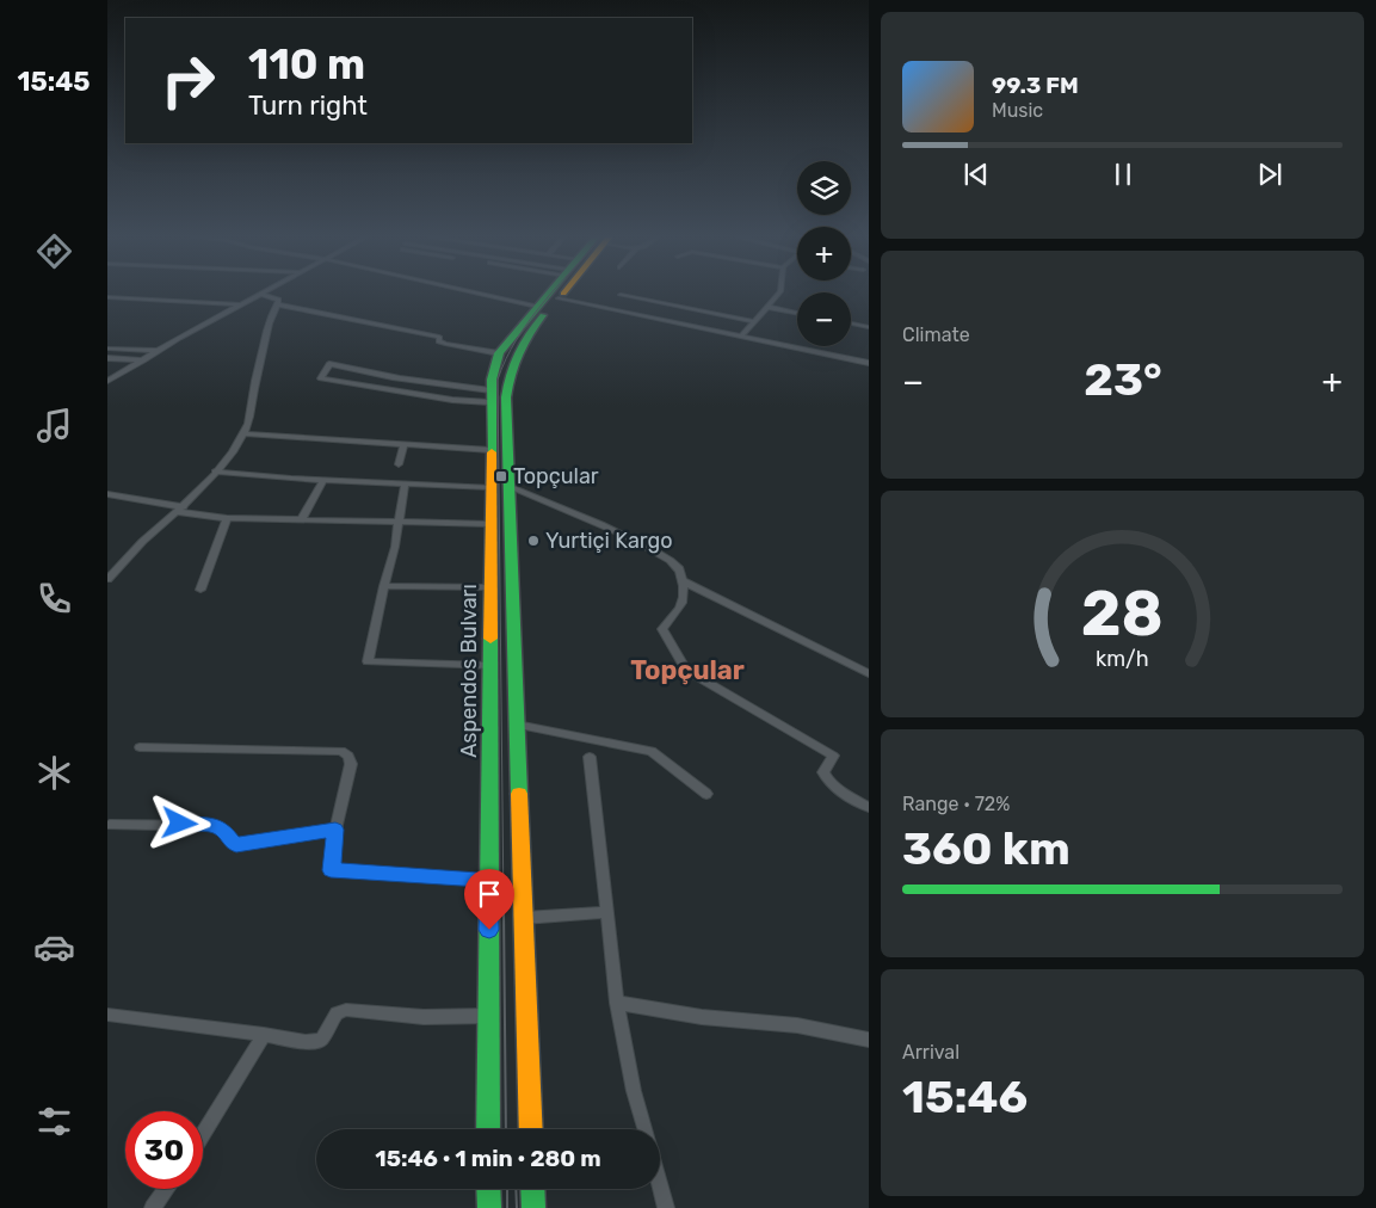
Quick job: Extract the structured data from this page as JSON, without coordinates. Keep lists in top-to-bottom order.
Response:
{
  "streets": {
    "main road": ["Aspendos Bulvarı"]
  },
  "districts": ["Topçular"],
  "places": {
    "transit": ["Topçular"],
    "other": ["Yurtiçi Kargo"]
  },
  "page": {
    "tabs": "15:45",
    "turn": ["110 m", "Turn right"],
    "song": ["99.3 FM", "Music"],
    "map_buttons": ["+", "−"],
    "tile": [
      "Climate",
      ["Range · 72%", "360 km"],
      ["Arrival", "15:46"]
    ],
    "heat": ["−", "23°", "+"],
    "limit": "30",
    "trip": "15:46 · 1 min · 280 m",
    "gauge": ["28", "km/h"]
  }
}
